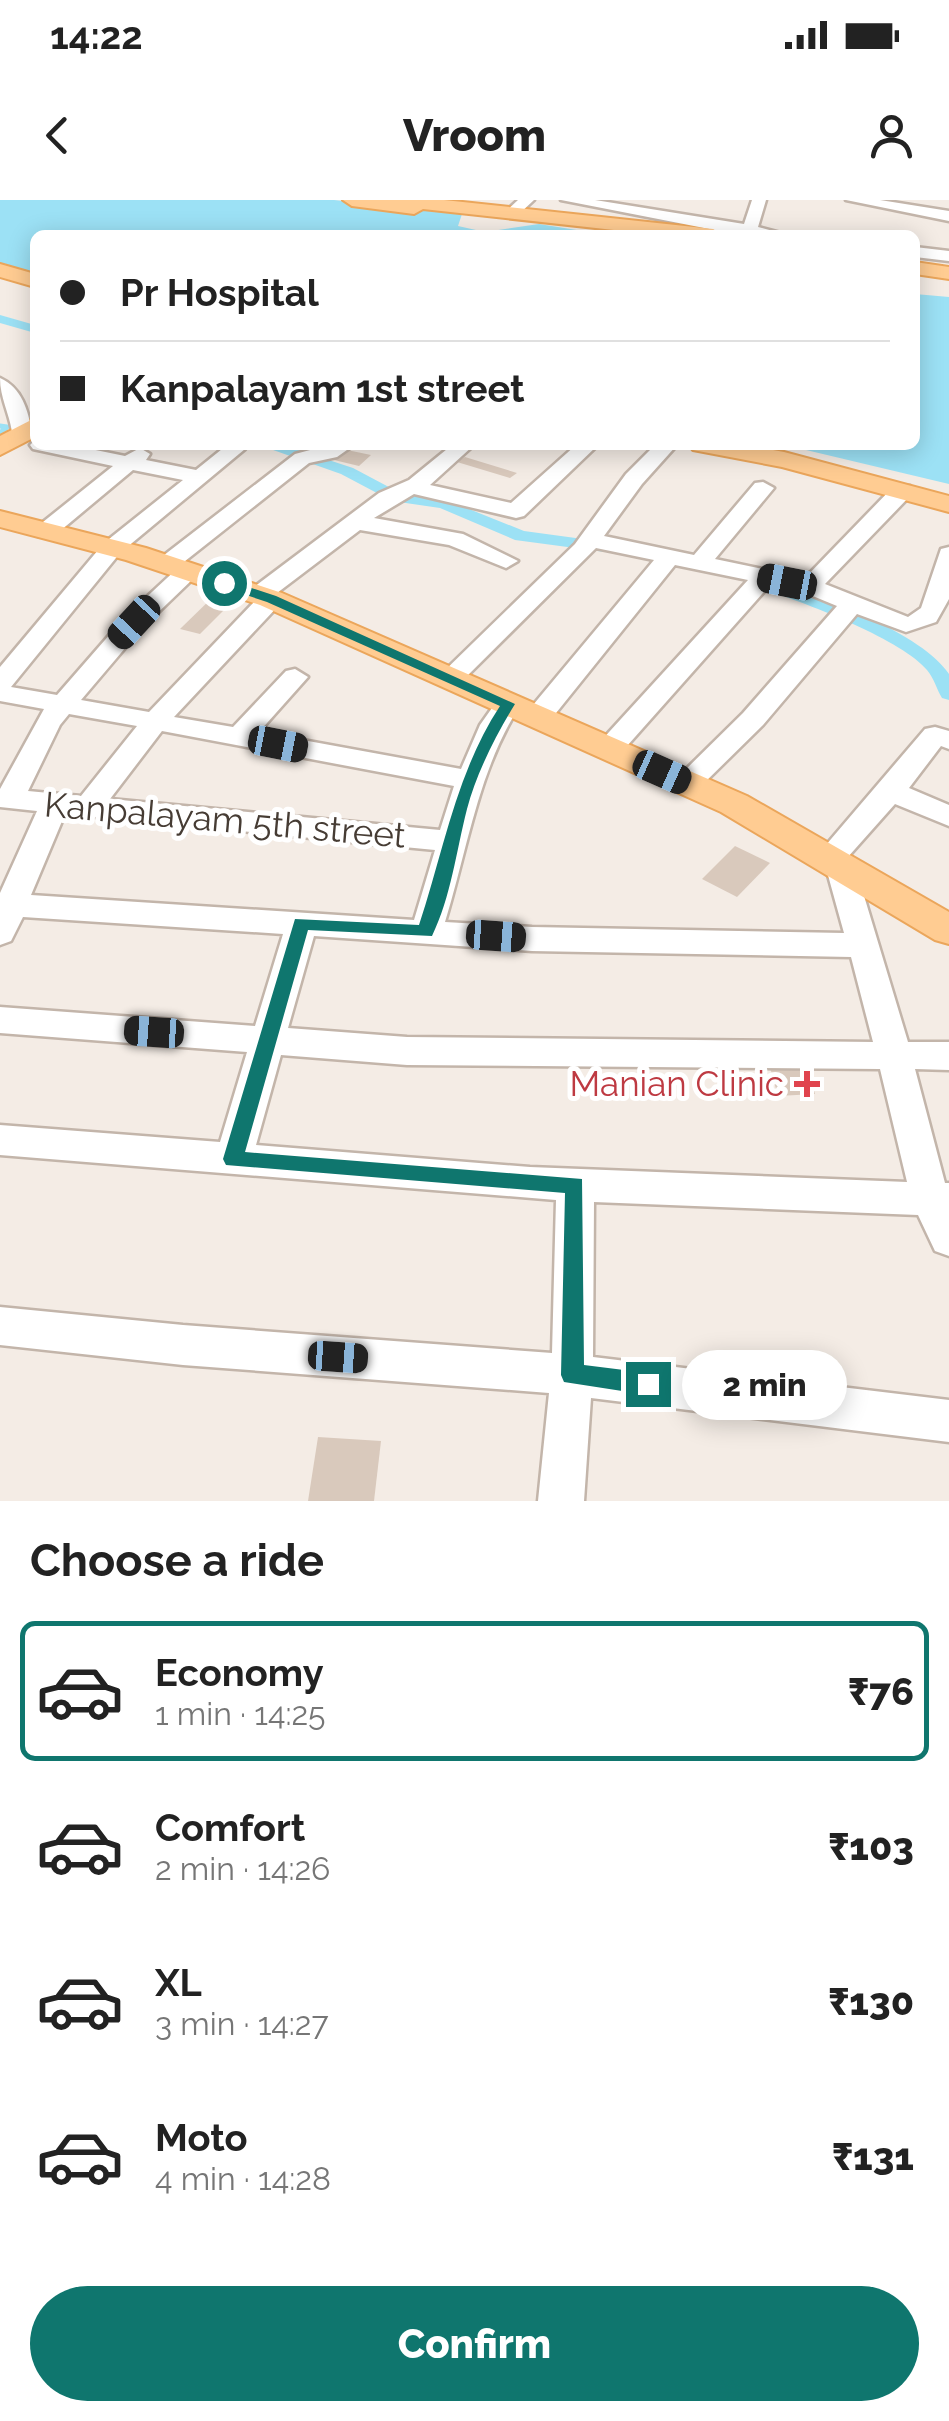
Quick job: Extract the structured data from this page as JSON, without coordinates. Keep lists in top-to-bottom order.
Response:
{
  "streets": {
    "street": ["Kanpalayam 5th street"]
  },
  "places": {
    "health": ["Manian Clinic"]
  },
  "page": {
    "status": "14:22",
    "header": "Vroom",
    "banner": ["Pr Hospital", "Kanpalayam 1st street"],
    "bubble": "2 min",
    "heading": "Choose a ride",
    "list": [
      {
        "name": "Economy",
        "note": "1 min · 14:25",
        "value": "₹76"
      },
      {
        "name": "Comfort",
        "note": "2 min · 14:26",
        "value": "₹103"
      },
      {
        "name": "XL",
        "note": "3 min · 14:27",
        "value": "₹130"
      },
      {
        "name": "Moto",
        "note": "4 min · 14:28",
        "value": "₹131"
      }
    ],
    "buttons": "Confirm"
  }
}
